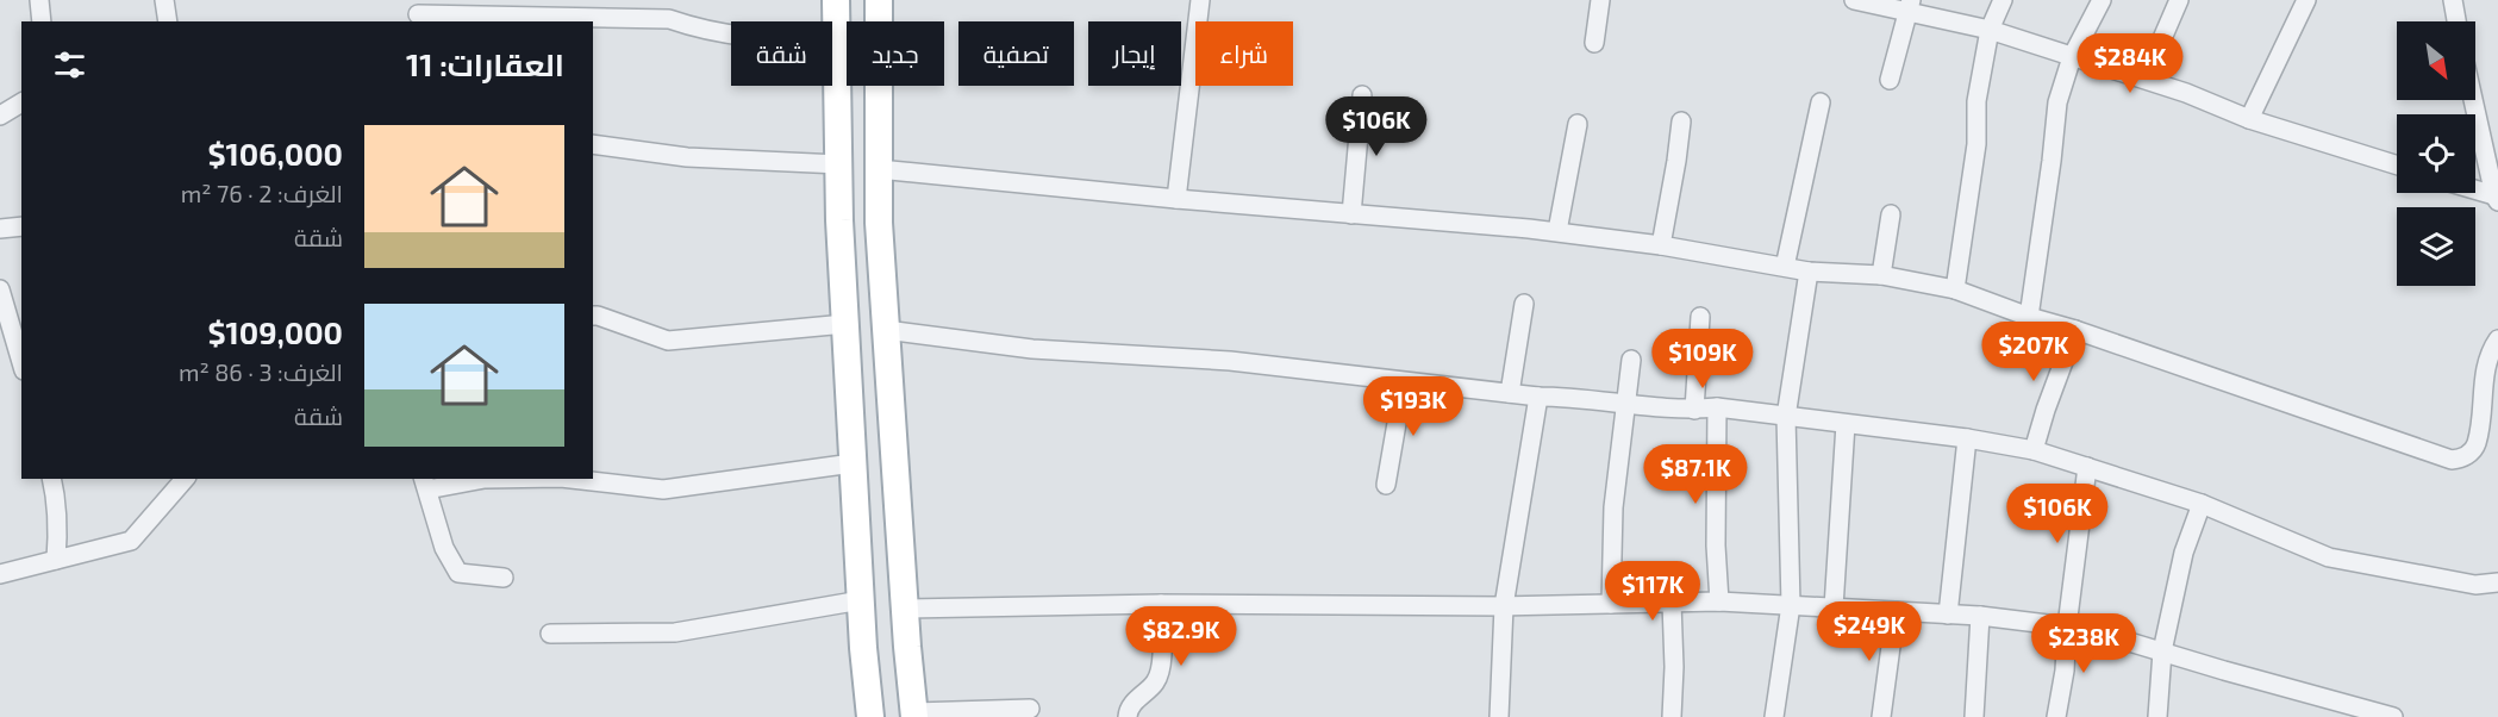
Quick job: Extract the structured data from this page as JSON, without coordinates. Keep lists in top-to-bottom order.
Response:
{
  "north": "bottom right",
  "page": {
    "chip": [
      "شراء",
      "إيجار",
      "تصفية",
      "جديد",
      "شقة"
    ],
    "heading": "العقارات: 11",
    "price": [
      "$284K",
      "$106K",
      "$207K",
      "$109K",
      "$193K",
      "$87.1K",
      "$106K",
      "$117K",
      "$249K",
      "$82.9K",
      "$238K"
    ],
    "list": [
      {
        "name": "$106,000",
        "note": "الغرف: 2 · 76 m² · شقة"
      },
      {
        "name": "$109,000",
        "note": "الغرف: 3 · 86 m² · شقة"
      }
    ]
  }
}
